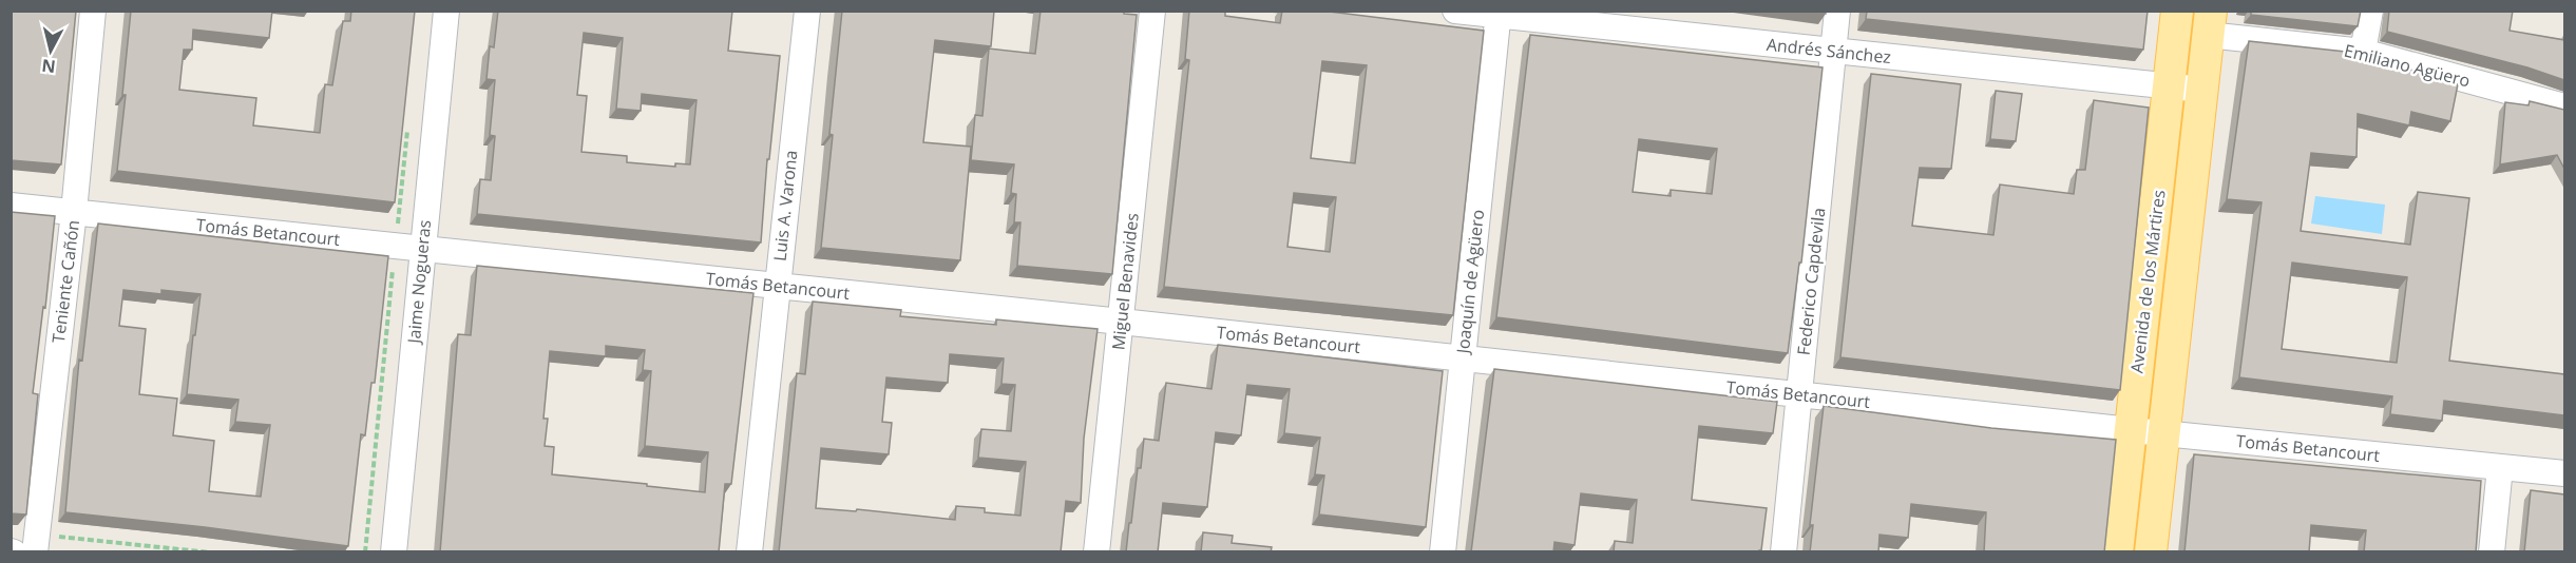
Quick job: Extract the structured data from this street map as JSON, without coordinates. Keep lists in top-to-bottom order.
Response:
{
  "streets": {
    "main road": ["Avenida de los Mártires"],
    "street": [
      "Andrés Sánchez",
      "Emiliano Agüero",
      "Luis A. Varona",
      "Tomás Betancourt",
      "Teniente Cañón",
      "Jaime Nogueras",
      "Miguel Benavides",
      "Joaquín de Agüero",
      "Federico Capdevila"
    ]
  },
  "crossings": [
    ["Andrés Sánchez", "Joaquín de Agüero"],
    ["Andrés Sánchez", "Federico Capdevila"],
    ["Andrés Sánchez", "Avenida de los Mártires"],
    ["Emiliano Agüero", "Avenida de los Mártires"],
    ["Luis A. Varona", "Tomás Betancourt"],
    ["Tomás Betancourt", "Teniente Cañón"],
    ["Tomás Betancourt", "Jaime Nogueras"],
    ["Tomás Betancourt", "Miguel Benavides"],
    ["Tomás Betancourt", "Joaquín de Agüero"],
    ["Tomás Betancourt", "Federico Capdevila"],
    ["Tomás Betancourt", "Avenida de los Mártires"]
  ],
  "north": "bottom"
}
